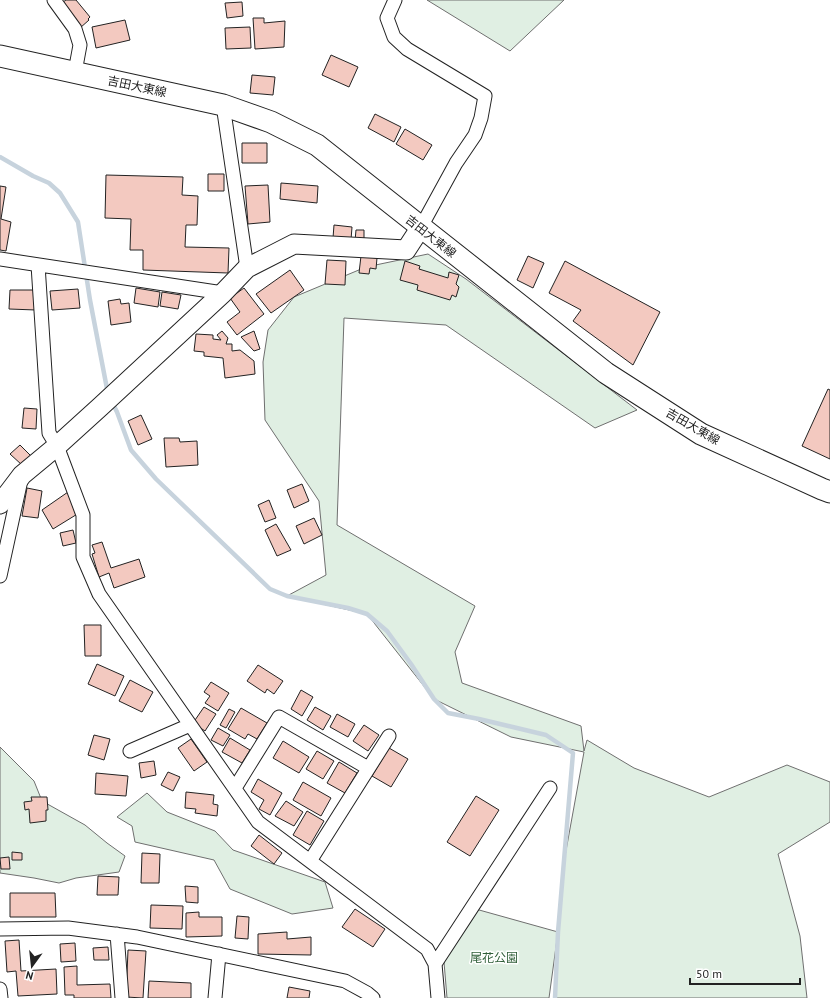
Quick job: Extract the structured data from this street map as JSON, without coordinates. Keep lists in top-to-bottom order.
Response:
{
  "streets": {
    "main road": ["吉田大東線"]
  },
  "parks": ["尾花公園"],
  "scale_bar": "50 m",
  "north": "bottom"
}
